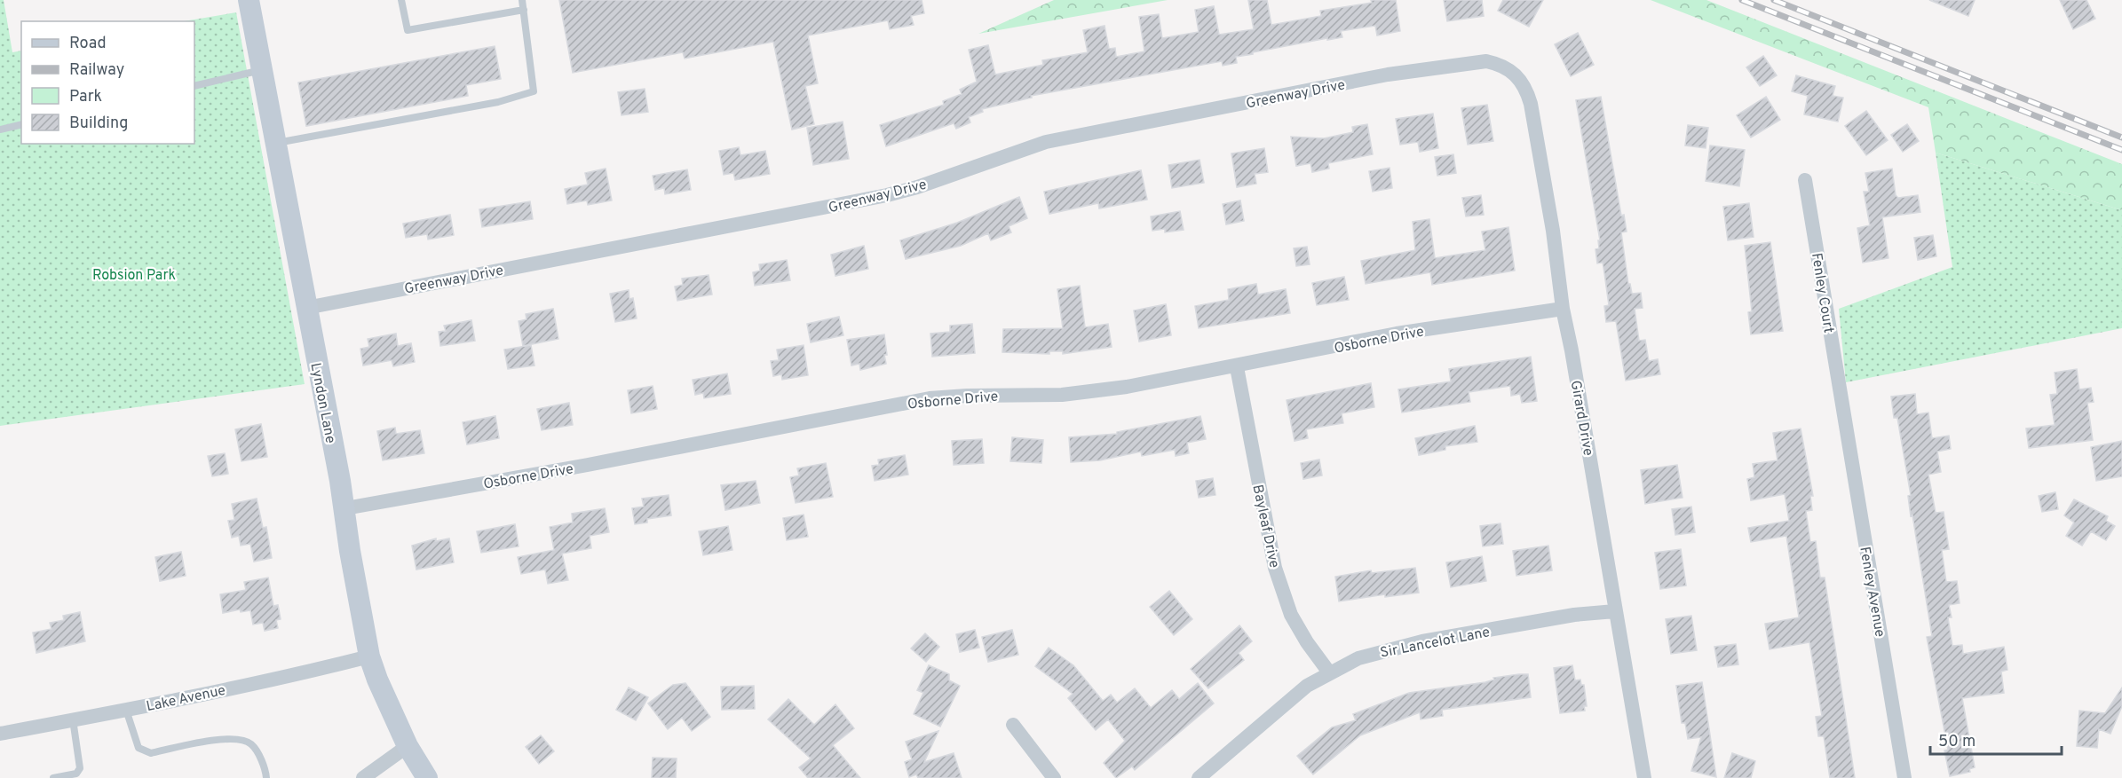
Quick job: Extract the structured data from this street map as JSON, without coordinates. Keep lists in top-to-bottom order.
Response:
{
  "streets": {
    "main road": ["Lyndon Lane"],
    "street": [
      "Greenway Drive",
      "Fenley Court",
      "Osborne Drive",
      "Girard Drive",
      "Bayleaf Drive",
      "Fenley Avenue",
      "Sir Lancelot Lane",
      "Lake Avenue"
    ]
  },
  "crossings": [
    ["Greenway Drive", "Lyndon Lane"],
    ["Greenway Drive", "Girard Drive"],
    ["Fenley Court", "Fenley Avenue"],
    ["Osborne Drive", "Lyndon Lane"],
    ["Osborne Drive", "Girard Drive"],
    ["Osborne Drive", "Bayleaf Drive"],
    ["Lyndon Lane", "Lake Avenue"],
    ["Girard Drive", "Sir Lancelot Lane"],
    ["Bayleaf Drive", "Sir Lancelot Lane"]
  ],
  "parks": ["Robsion Park"],
  "legend": [
    "Road",
    "Railway",
    "Park",
    "Building"
  ],
  "scale_bar": "50 m"
}
